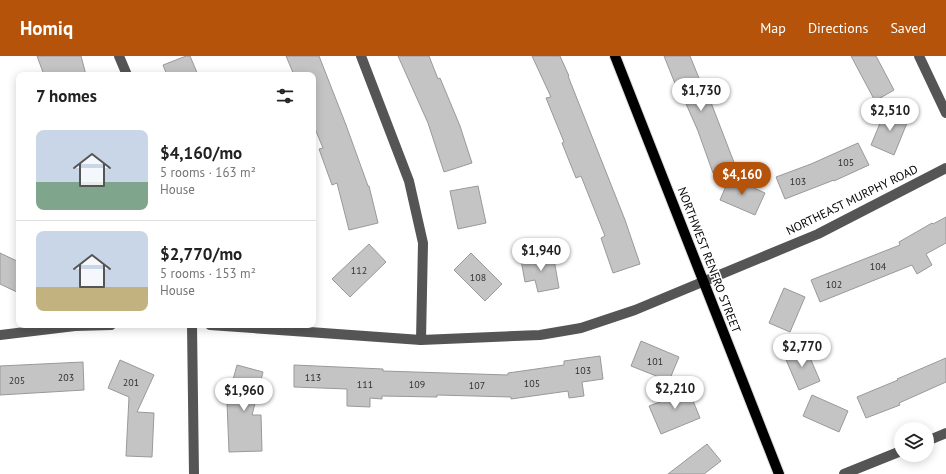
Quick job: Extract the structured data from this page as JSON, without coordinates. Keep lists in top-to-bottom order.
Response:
{
  "streets": {
    "main road": ["NORTHWEST RENFRO STREET"],
    "street": ["NORTHEAST MURPHY ROAD"]
  },
  "crossings": [
    ["NORTHEAST MURPHY ROAD", "NORTHWEST RENFRO STREET"]
  ],
  "house_numbers": [
    "105",
    "103",
    "104",
    "112",
    "108",
    "102",
    "101",
    "103",
    "203",
    "113",
    "205",
    "201",
    "105",
    "111",
    "109",
    "107"
  ],
  "page": {
    "header": "Homiq",
    "nav": ["Map", "Directions", "Saved"],
    "heading": "7 homes",
    "price": [
      "$1,730",
      "$2,510",
      "$4,160",
      "$1,940",
      "$2,770",
      "$2,210",
      "$1,960"
    ],
    "list": [
      {
        "name": "$4,160/mo",
        "note": "5 rooms · 163 m² · House"
      },
      {
        "name": "$2,770/mo",
        "note": "5 rooms · 153 m² · House"
      }
    ]
  }
}
